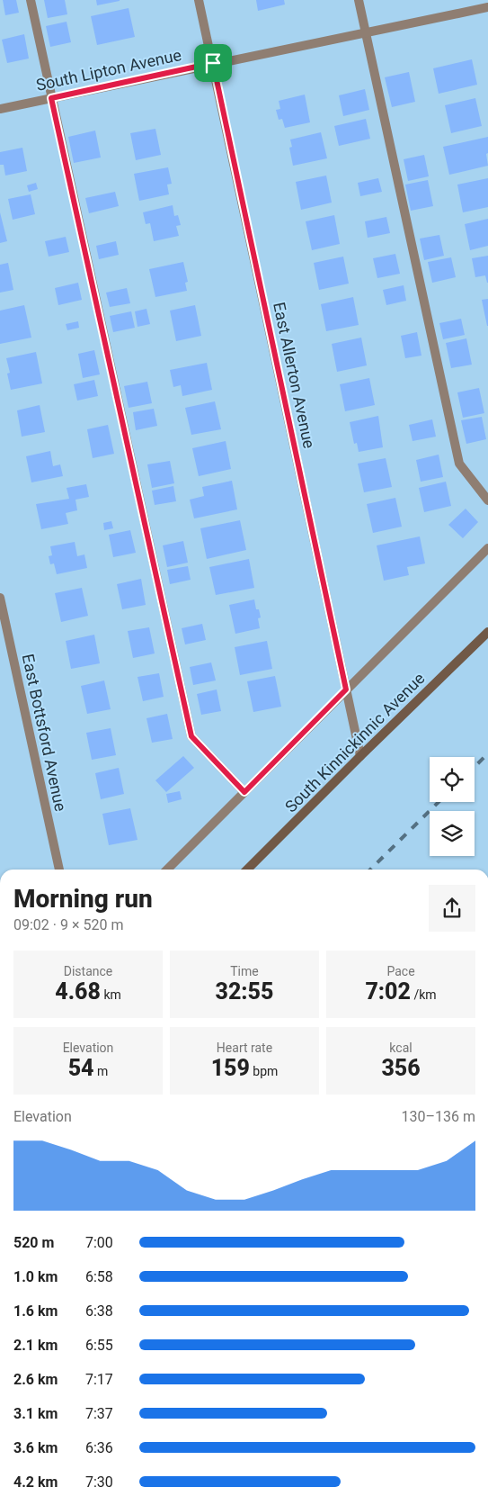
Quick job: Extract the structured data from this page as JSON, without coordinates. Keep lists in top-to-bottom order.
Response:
{
  "streets": {
    "street": [
      "South Lipton Avenue",
      "East Allerton Avenue",
      "East Bottsford Avenue",
      "South Kinnickinnic Avenue"
    ]
  },
  "crossings": [
    ["South Lipton Avenue", "East Allerton Avenue"],
    ["East Allerton Avenue", "South Kinnickinnic Avenue"]
  ],
  "page": {
    "heading": ["Morning run", "09:02 · 9 × 520 m"],
    "stats": [
      ["Distance", "4.68 km"],
      ["Time", "32:55"],
      ["Pace", "7:02 /km"],
      ["Elevation", "54 m"],
      ["Heart rate", "159 bpm"],
      ["kcal", "356"]
    ],
    "chart": ["Elevation", "130–136 m"],
    "list": [
      {
        "name": "520 m",
        "note": "7:00"
      },
      {
        "name": "1.0 km",
        "note": "6:58"
      },
      {
        "name": "1.6 km",
        "note": "6:38"
      },
      {
        "name": "2.1 km",
        "note": "6:55"
      },
      {
        "name": "2.6 km",
        "note": "7:17"
      },
      {
        "name": "3.1 km",
        "note": "7:37"
      },
      {
        "name": "3.6 km",
        "note": "6:36"
      },
      {
        "name": "4.2 km",
        "note": "7:30"
      }
    ]
  }
}
